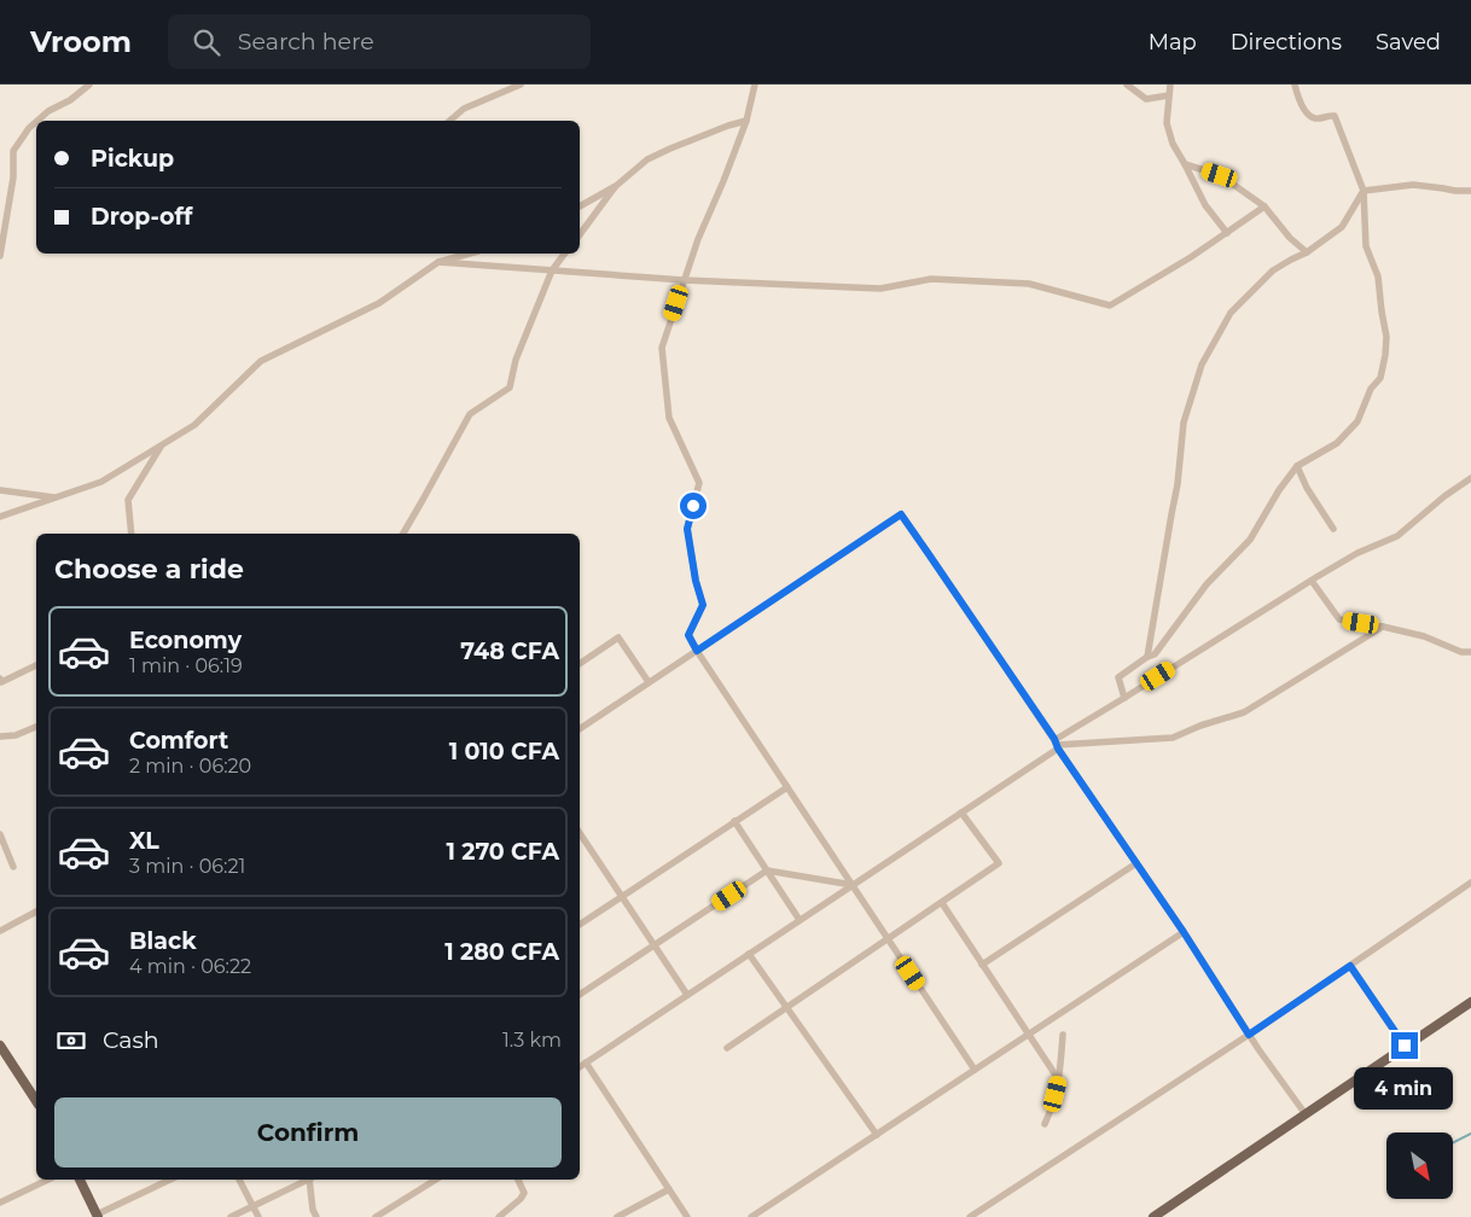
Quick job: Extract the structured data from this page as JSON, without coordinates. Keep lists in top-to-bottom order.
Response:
{
  "north": "bottom right",
  "page": {
    "header": "Vroom",
    "search": "Search here",
    "nav": ["Map", "Directions", "Saved"],
    "banner": ["Pickup", "Drop-off"],
    "heading": "Choose a ride",
    "list": [
      {
        "name": "Economy",
        "note": "1 min · 06:19",
        "value": "748 CFA"
      },
      {
        "name": "Comfort",
        "note": "2 min · 06:20",
        "value": "1 010 CFA"
      },
      {
        "name": "XL",
        "note": "3 min · 06:21",
        "value": "1 270 CFA"
      },
      {
        "name": "Black",
        "note": "4 min · 06:22",
        "value": "1 280 CFA"
      }
    ],
    "pay": ["Cash", "1.3 km"],
    "bubble": "4 min",
    "buttons": "Confirm"
  }
}
